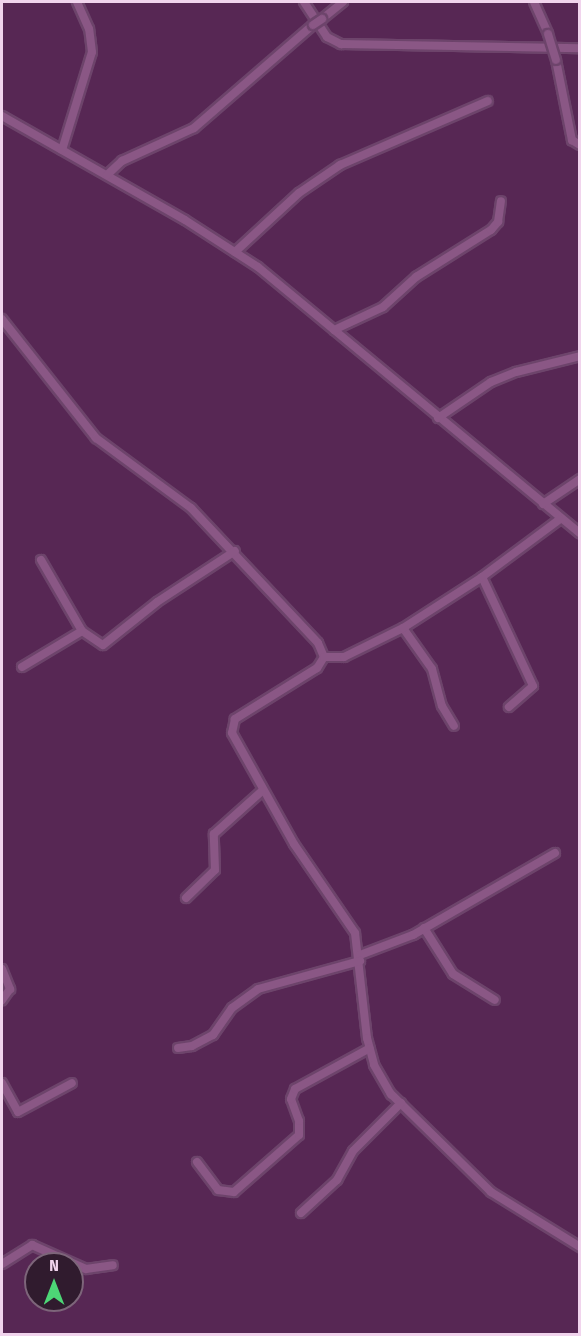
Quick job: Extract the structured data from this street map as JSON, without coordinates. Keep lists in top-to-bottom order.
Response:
{
  "north": "top"
}
